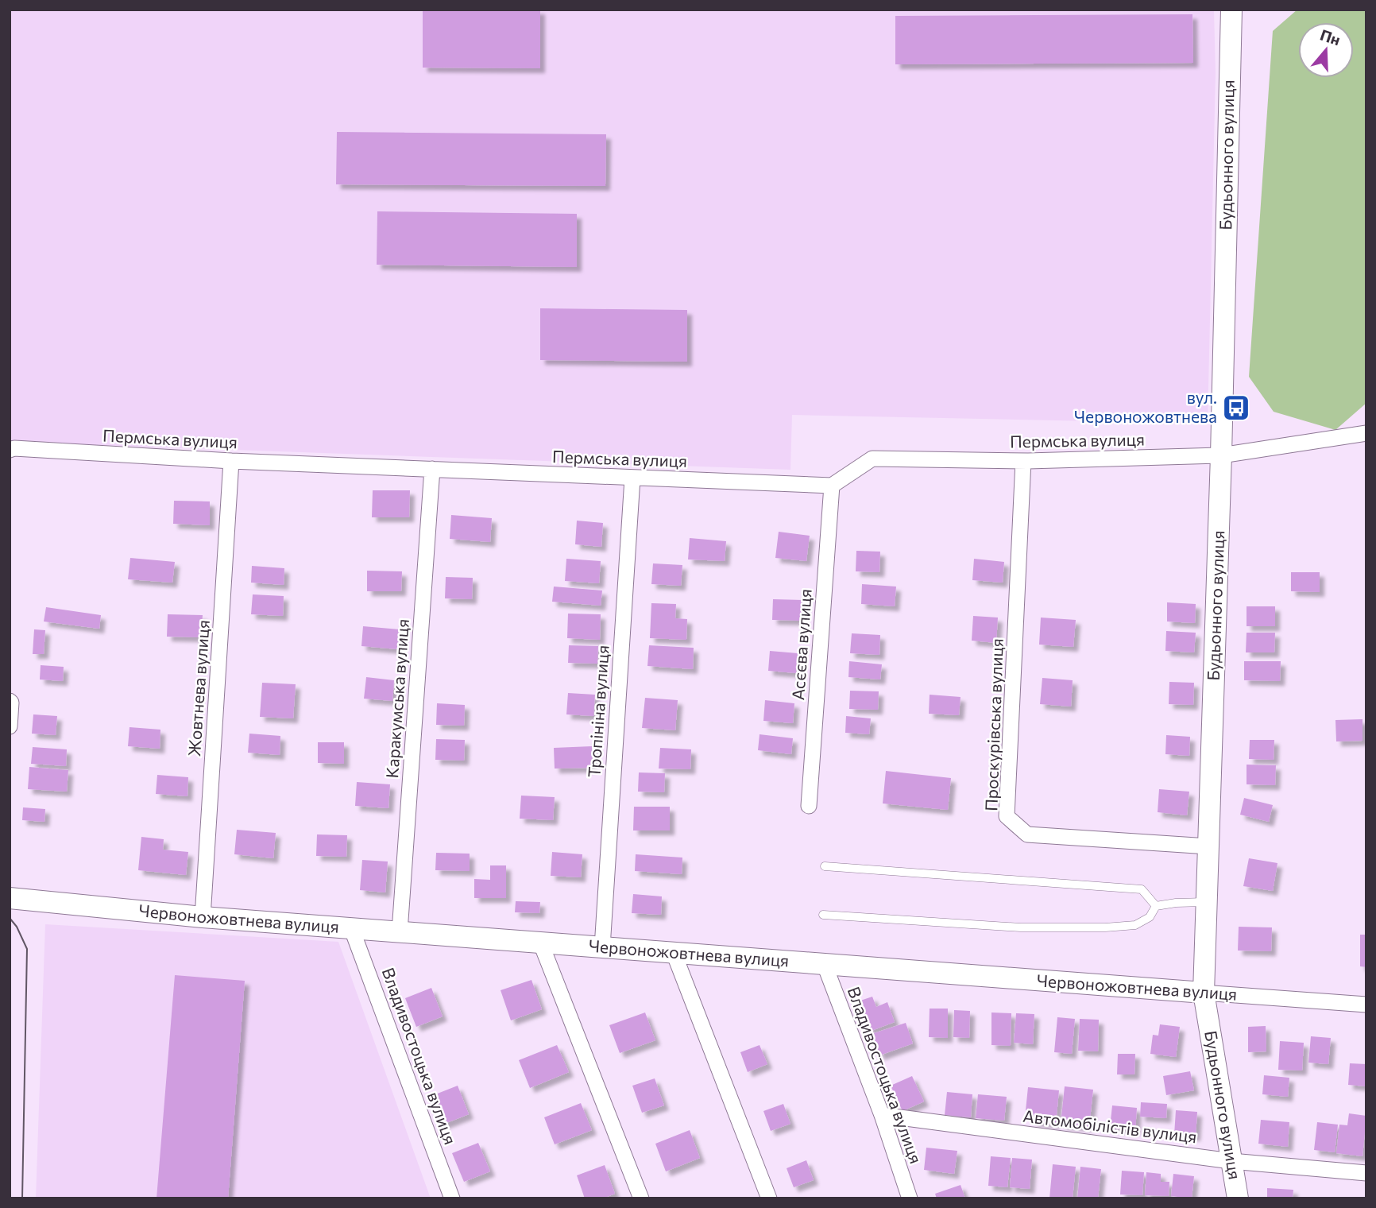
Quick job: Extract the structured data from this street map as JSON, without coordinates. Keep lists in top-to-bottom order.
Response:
{
  "streets": {
    "main road": ["Будьонного вулиця", "Червоножовтнева вулиця"],
    "street": [
      "Пермська вулиця",
      "Асєєва вулиця",
      "Жовтнева вулиця",
      "Каракумська вулиця",
      "Тропініна вулиця",
      "Проскурівська вулиця",
      "Владивостоцька вулиця",
      "Автомобілістів вулиця"
    ]
  },
  "crossings": [
    ["Будьонного вулиця", "Пермська вулиця"],
    ["Будьонного вулиця", "Проскурівська вулиця"],
    ["Будьонного вулиця", "Червоножовтнева вулиця"],
    ["Будьонного вулиця", "Автомобілістів вулиця"],
    ["Пермська вулиця", "Асєєва вулиця"],
    ["Пермська вулиця", "Жовтнева вулиця"],
    ["Пермська вулиця", "Каракумська вулиця"],
    ["Пермська вулиця", "Тропініна вулиця"],
    ["Пермська вулиця", "Проскурівська вулиця"],
    ["Жовтнева вулиця", "Червоножовтнева вулиця"],
    ["Каракумська вулиця", "Червоножовтнева вулиця"],
    ["Тропініна вулиця", "Червоножовтнева вулиця"],
    ["Червоножовтнева вулиця", "Владивостоцька вулиця"],
    ["Владивостоцька вулиця", "Автомобілістів вулиця"]
  ],
  "places": {
    "bus stop": ["вул. Червоножовтнева"]
  },
  "north": "top"
}
